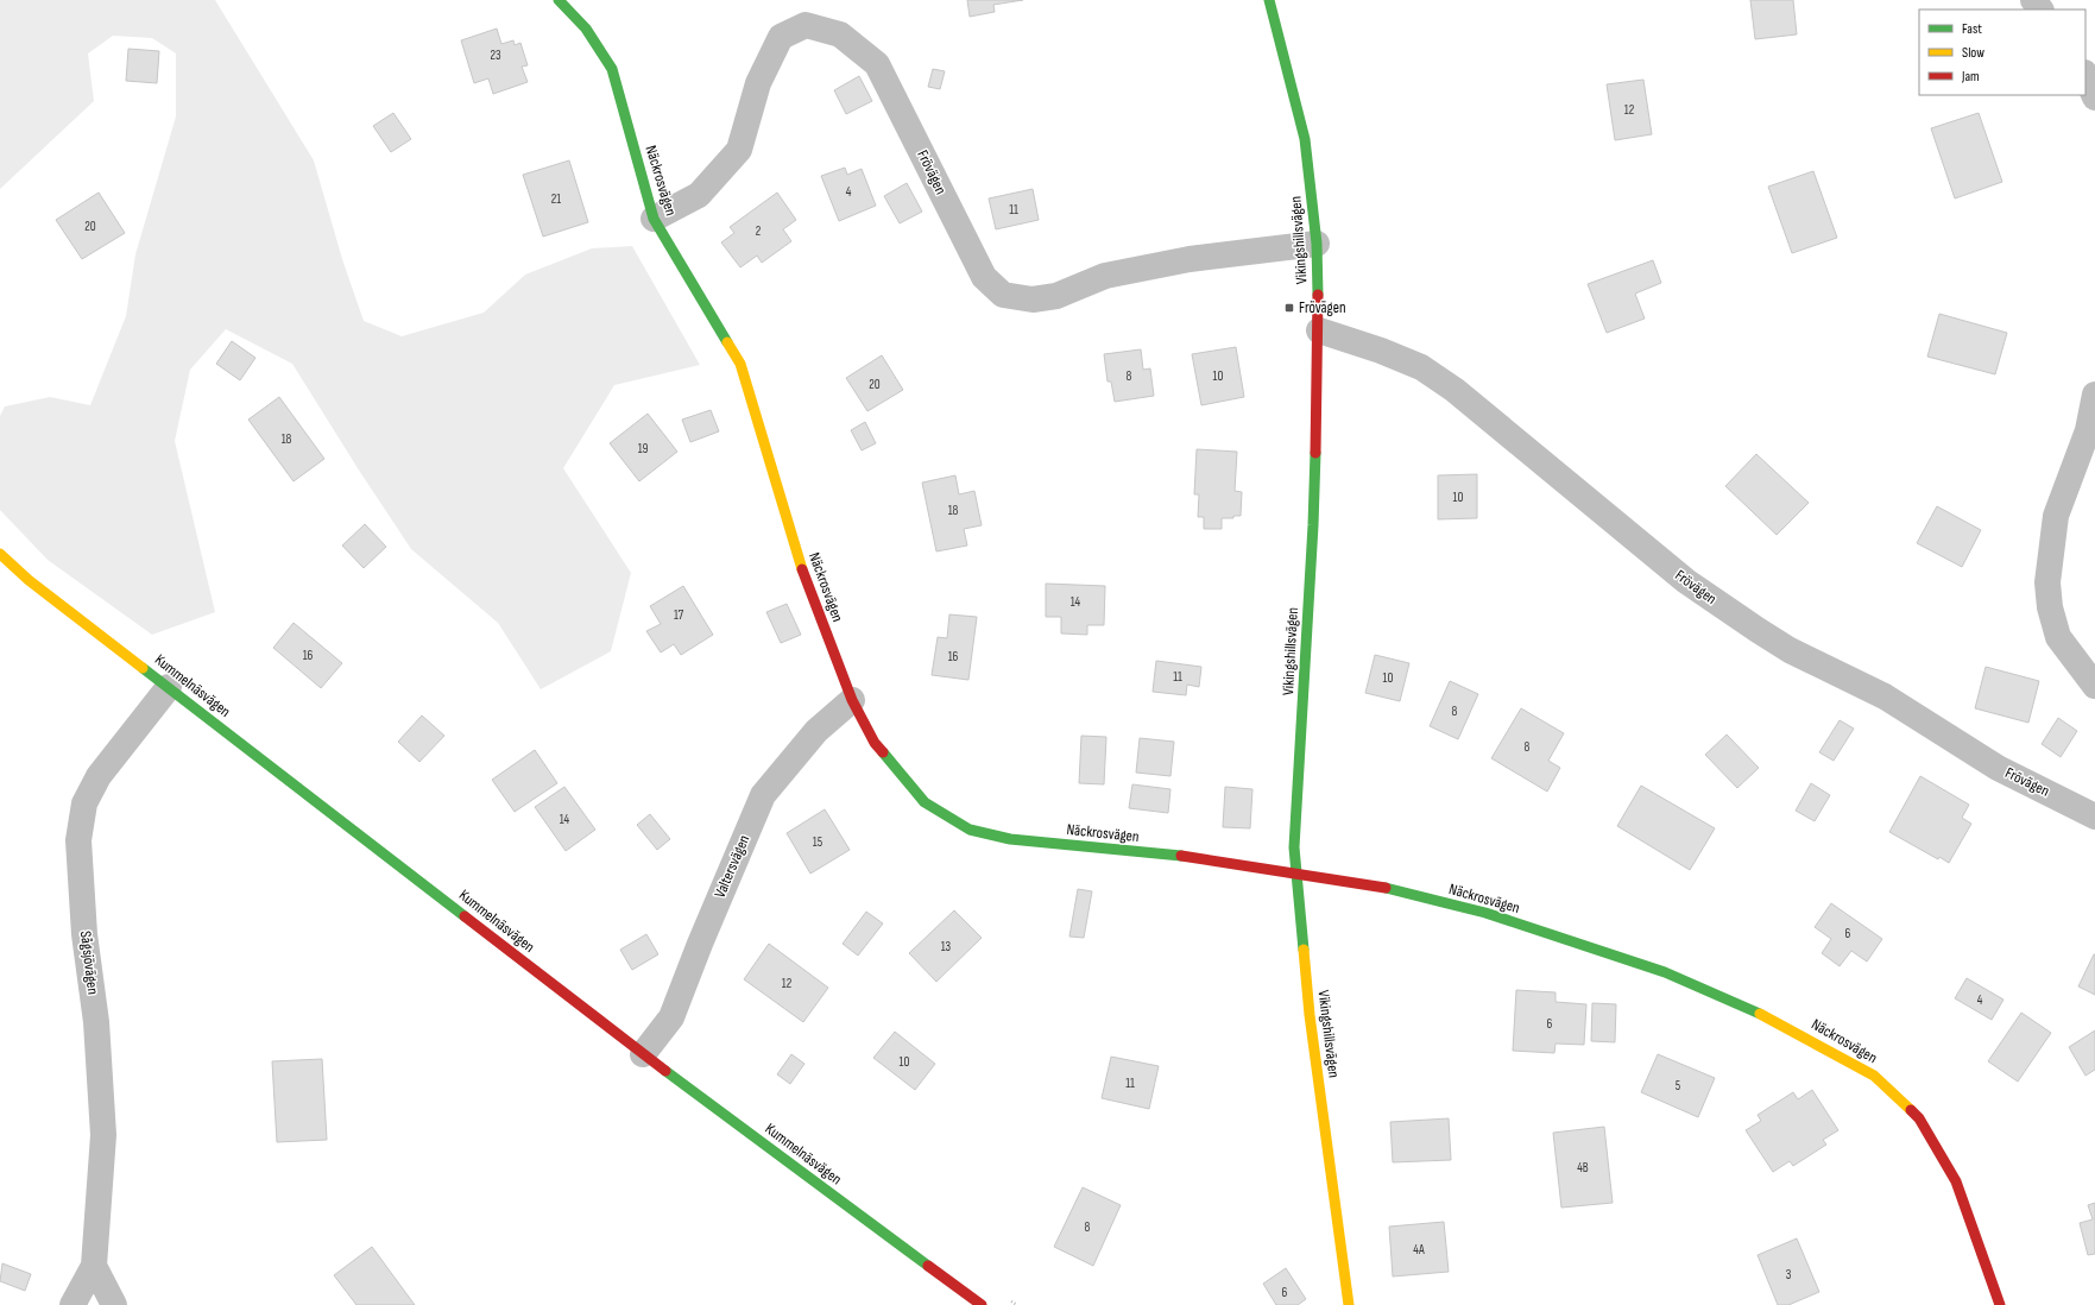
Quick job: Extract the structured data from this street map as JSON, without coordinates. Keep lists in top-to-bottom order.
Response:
{
  "streets": {
    "street": [
      "Frövägen",
      "Näckrosvägen",
      "Vikingshillsvägen",
      "Kummelnäsvägen",
      "Valtersvägen",
      "Sågsjövägen"
    ]
  },
  "crossings": [
    ["Frövägen", "Näckrosvägen"],
    ["Frövägen", "Vikingshillsvägen"],
    ["Näckrosvägen", "Vikingshillsvägen"],
    ["Näckrosvägen", "Valtersvägen"],
    ["Kummelnäsvägen", "Valtersvägen"],
    ["Kummelnäsvägen", "Sågsjövägen"]
  ],
  "places": {
    "transit": ["Frövägen"]
  },
  "house_numbers": [
    "23",
    "12",
    "4",
    "21",
    "11",
    "20",
    "2",
    "8",
    "10",
    "20",
    "18",
    "19",
    "10",
    "18",
    "14",
    "17",
    "16",
    "16",
    "11",
    "10",
    "8",
    "8",
    "14",
    "15",
    "6",
    "13",
    "12",
    "4",
    "6",
    "10",
    "11",
    "5",
    "4B",
    "8",
    "4A",
    "3",
    "6"
  ],
  "legend": ["Fast", "Slow", "Jam"]
}
